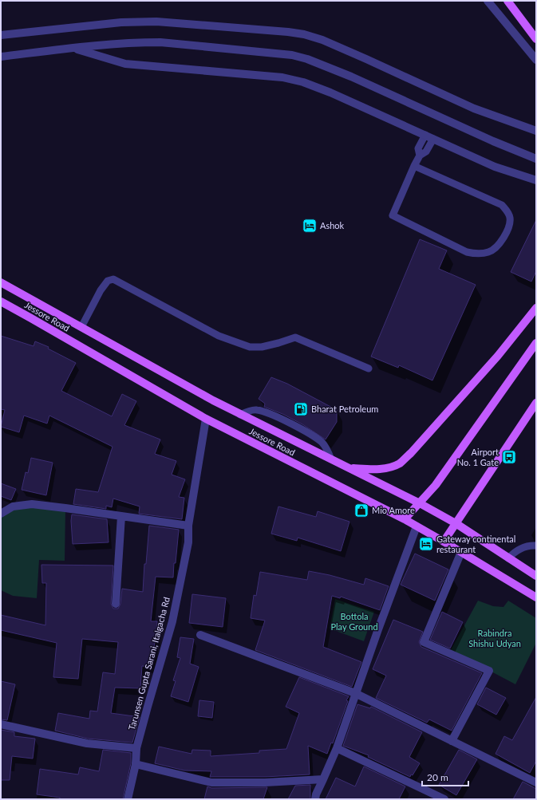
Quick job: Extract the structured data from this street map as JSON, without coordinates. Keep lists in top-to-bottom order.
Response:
{
  "streets": {
    "main road": ["Jessore Road"],
    "street": ["Tarunsen Gupta Sarani, Italgacha Rd"]
  },
  "crossings": [
    ["Jessore Road", "Tarunsen Gupta Sarani, Italgacha Rd"]
  ],
  "parks": ["Bottola Play Ground", "Rabindra Shishu Udyan"],
  "places": {
    "hotel": ["Ashok", "Gateway continental restaurant"],
    "fuel station": ["Bharat Petroleum"],
    "bus stop": ["Airport No. 1 Gate"],
    "shop": ["Mio Amore"]
  },
  "scale_bar": "20 m"
}
